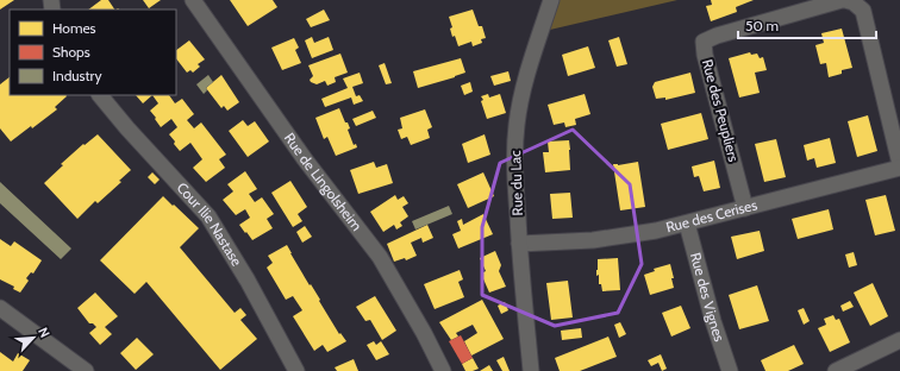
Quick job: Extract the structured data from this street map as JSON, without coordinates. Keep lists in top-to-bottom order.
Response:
{
  "streets": {
    "street": [
      "Rue des Peupliers",
      "Rue de Lingolsheim",
      "Rue du Lac",
      "Rue des Cerises",
      "Cour Ilie Nastase",
      "Rue des Vignes"
    ]
  },
  "crossings": [
    ["Rue des Peupliers", "Rue des Cerises"],
    ["Rue du Lac", "Rue des Cerises"],
    ["Rue des Cerises", "Rue des Vignes"]
  ],
  "legend": ["Homes", "Shops", "Industry"],
  "scale_bar": "50 m",
  "north": "top right"
}
